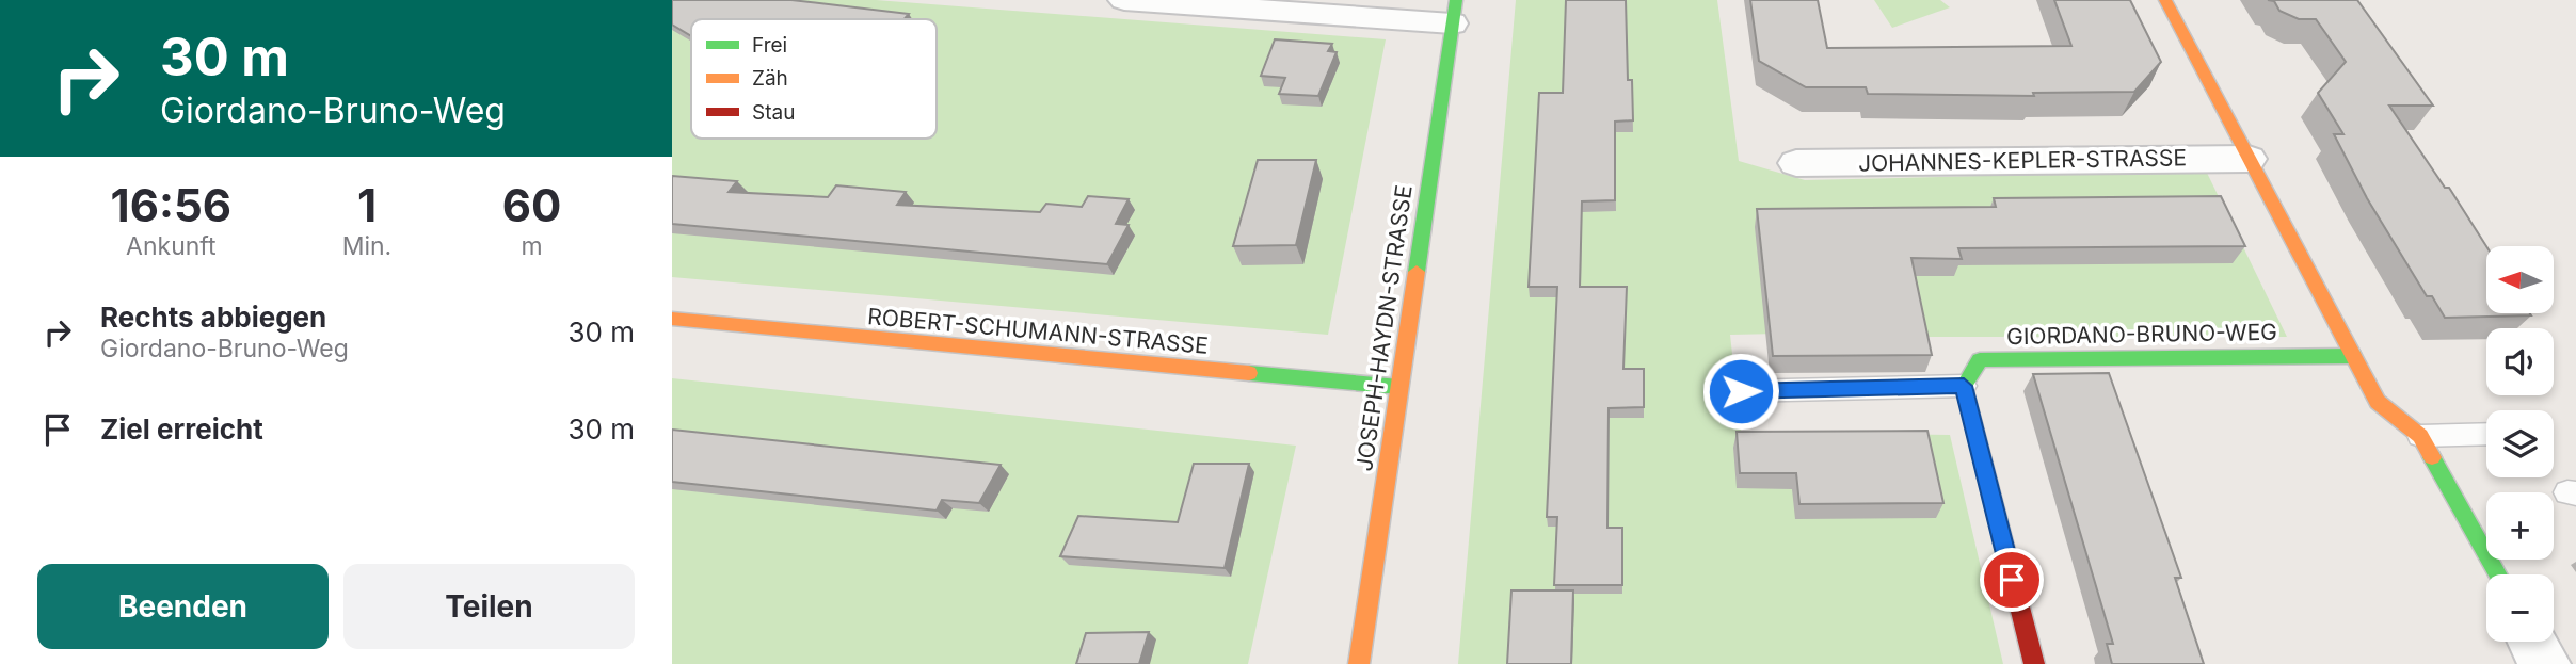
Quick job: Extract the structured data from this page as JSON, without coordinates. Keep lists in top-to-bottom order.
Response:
{
  "streets": {
    "street": [
      "JOHANNES-KEPLER-STRASSE",
      "JOSEPH-HAYDN-STRASSE",
      "ROBERT-SCHUMANN-STRASSE",
      "GIORDANO-BRUNO-WEG"
    ]
  },
  "crossings": [
    ["JOSEPH-HAYDN-STRASSE", "ROBERT-SCHUMANN-STRASSE"]
  ],
  "legend": ["Frei", "Zäh", "Stau"],
  "north": "left",
  "page": {
    "turn": ["30 m", "Giordano-Bruno-Weg"],
    "eta": [
      "16:56",
      "Ankunft",
      "1",
      "Min.",
      "60",
      "m"
    ],
    "map_buttons": ["+", "−"],
    "list": [
      {
        "name": "Rechts abbiegen",
        "note": "Giordano-Bruno-Weg",
        "value": "30 m"
      },
      {
        "name": "Ziel erreicht",
        "value": "30 m"
      }
    ],
    "buttons": ["Beenden", "Teilen"]
  }
}
